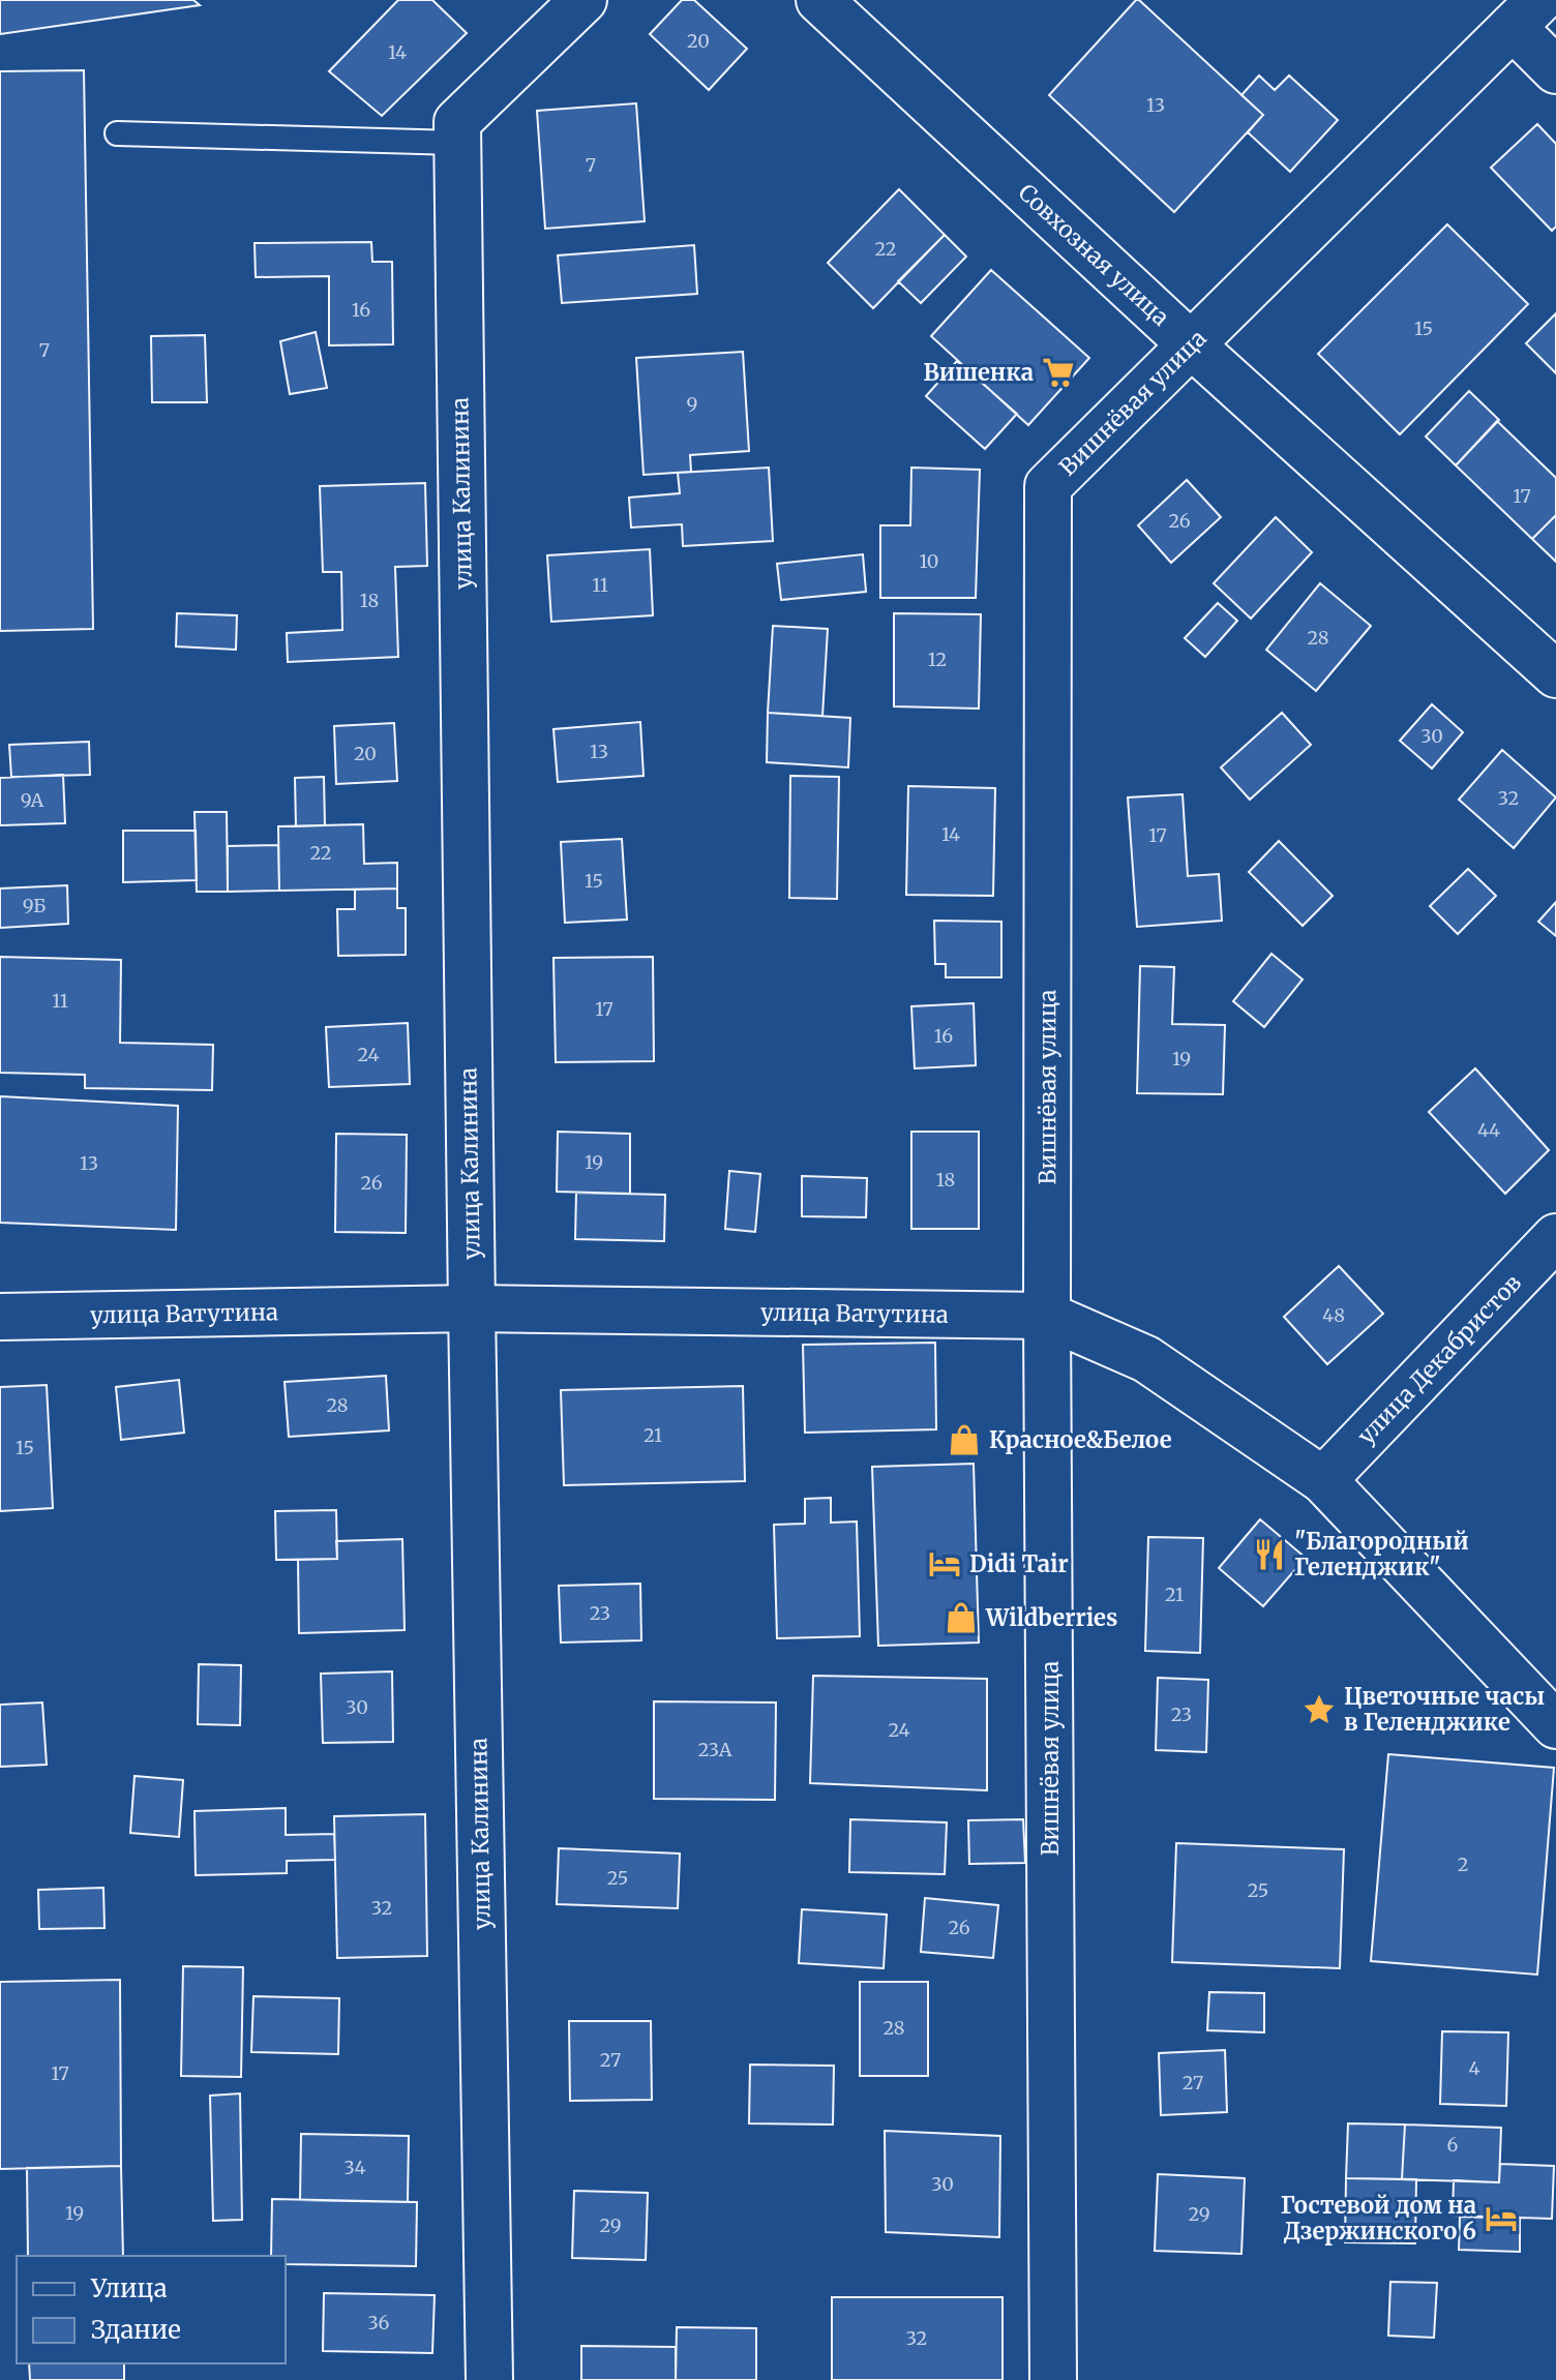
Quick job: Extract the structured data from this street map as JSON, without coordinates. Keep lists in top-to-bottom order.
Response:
{
  "streets": {
    "street": [
      "Совхозная улица",
      "Вишнёвая улица",
      "улица Калинина",
      "улица Ватутина",
      "улица Декабристов"
    ]
  },
  "crossings": [
    ["Совхозная улица", "Вишнёвая улица"],
    ["Вишнёвая улица", "улица Ватутина"],
    ["улица Калинина", "улица Ватутина"],
    ["улица Ватутина", "улица Декабристов"]
  ],
  "places": {
    "supermarket": ["Вишенка"],
    "shop": ["Красное&Белое", "Wildberries"],
    "restaurant": ["\"Благородный Геленджик\""],
    "hotel": ["Didi Tair", "Гостевой дом на Дзержинского 6"],
    "place": ["Цветочные часы в Геленджике"]
  },
  "house_numbers": [
    "20",
    "14",
    "13",
    "7",
    "22",
    "16",
    "15",
    "7",
    "9",
    "17",
    "26",
    "10",
    "11",
    "18",
    "28",
    "12",
    "30",
    "13",
    "20",
    "32",
    "9А",
    "14",
    "17",
    "22",
    "15",
    "9Б",
    "11",
    "17",
    "16",
    "24",
    "19",
    "44",
    "19",
    "13",
    "18",
    "26",
    "48",
    "28",
    "21",
    "15",
    "21",
    "23",
    "30",
    "23",
    "24",
    "23А",
    "2",
    "25",
    "25",
    "32",
    "26",
    "28",
    "27",
    "4",
    "17",
    "27",
    "6",
    "34",
    "30",
    "19",
    "29",
    "29",
    "36",
    "32"
  ],
  "legend": ["Улица", "Здание"]
}
